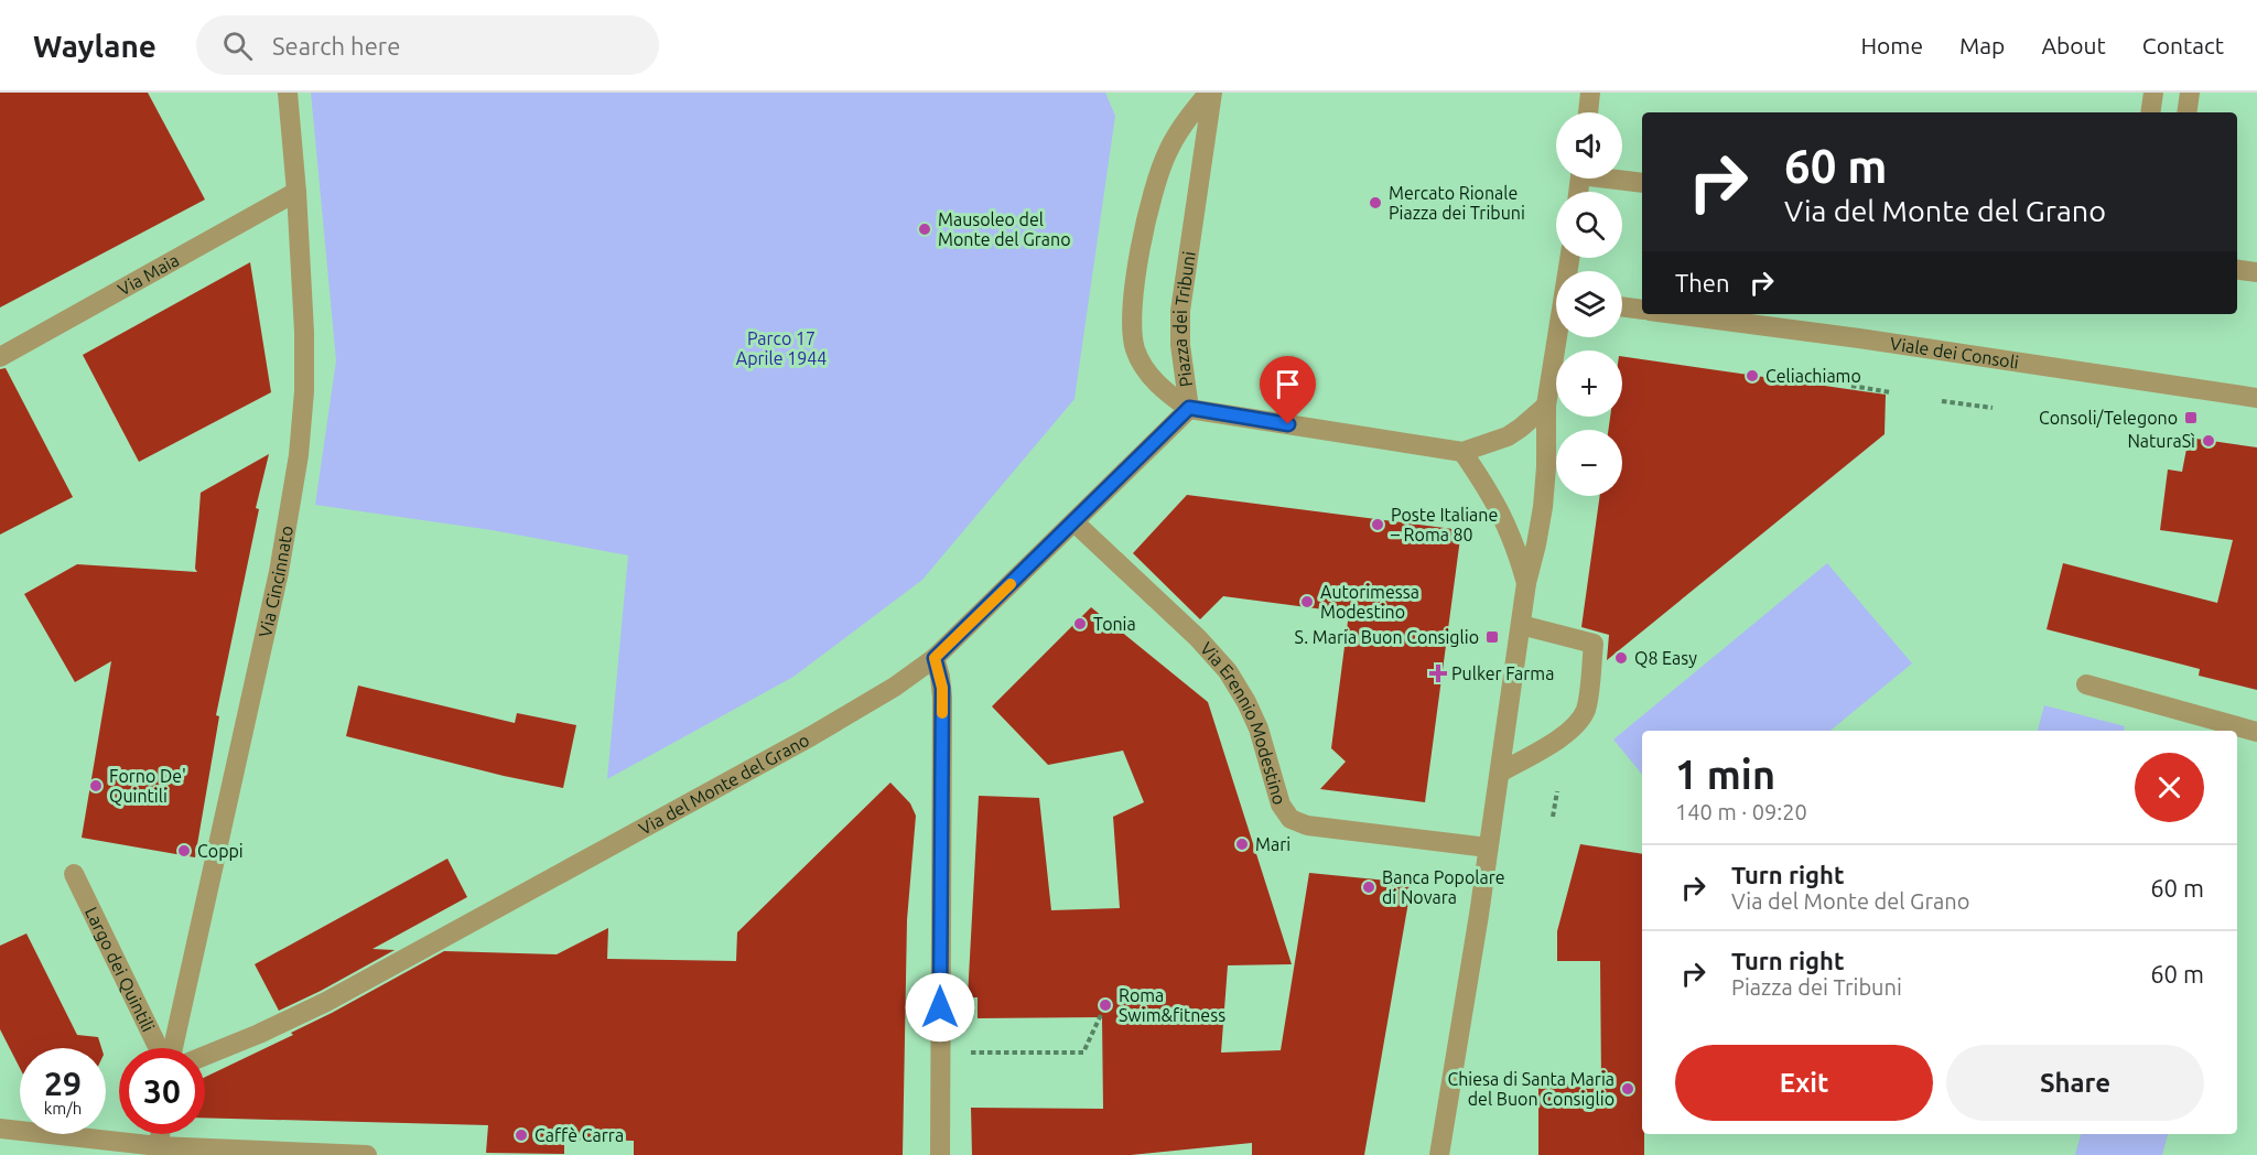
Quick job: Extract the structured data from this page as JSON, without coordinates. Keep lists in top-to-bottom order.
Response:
{
  "streets": {
    "street": [
      "Via Maia",
      "Piazza dei Tribuni",
      "Viale dei Consoli",
      "Via Cincinnato",
      "Via Erennio Modestino",
      "Via del Monte del Grano",
      "Largo dei Quintili"
    ]
  },
  "crossings": [
    ["Via Maia", "Via Cincinnato"],
    ["Piazza dei Tribuni", "Via del Monte del Grano"],
    ["Via Erennio Modestino", "Via del Monte del Grano"]
  ],
  "parks": ["Parco 17 Aprile 1944"],
  "places": {
    "other": [
      "Mercato Rionale Piazza dei Tribuni",
      "Mausoleo del Monte del Grano",
      "Celiachiamo",
      "NaturaSì",
      "Poste Italiane – Roma 80",
      "Autorimessa Modestino",
      "Tonia",
      "Q8 Easy",
      "Forno De' Quintili",
      "Mari",
      "Coppi",
      "Banca Popolare di Novara",
      "Roma Swim&fitness",
      "Chiesa di Santa Maria del Buon Consiglio",
      "Caffè Carra"
    ],
    "transit": ["Consoli/Telegono", "S. Maria Buon Consiglio"],
    "health": ["Pulker Farma"]
  },
  "page": {
    "header": "Waylane",
    "search": "Search here",
    "nav": [
      "Home",
      "Map",
      "About",
      "Contact"
    ],
    "map_buttons": ["+", "−"],
    "turn": ["60 m", "Via del Monte del Grano"],
    "then": "Then",
    "heading": ["1 min", "140 m · 09:20"],
    "list": [
      {
        "name": "Turn right",
        "note": "Via del Monte del Grano",
        "value": "60 m"
      },
      {
        "name": "Turn right",
        "note": "Piazza dei Tribuni",
        "value": "60 m"
      }
    ],
    "buttons": ["Exit", "Share"],
    "speed": "29 km/h",
    "limit": "30"
  }
}
